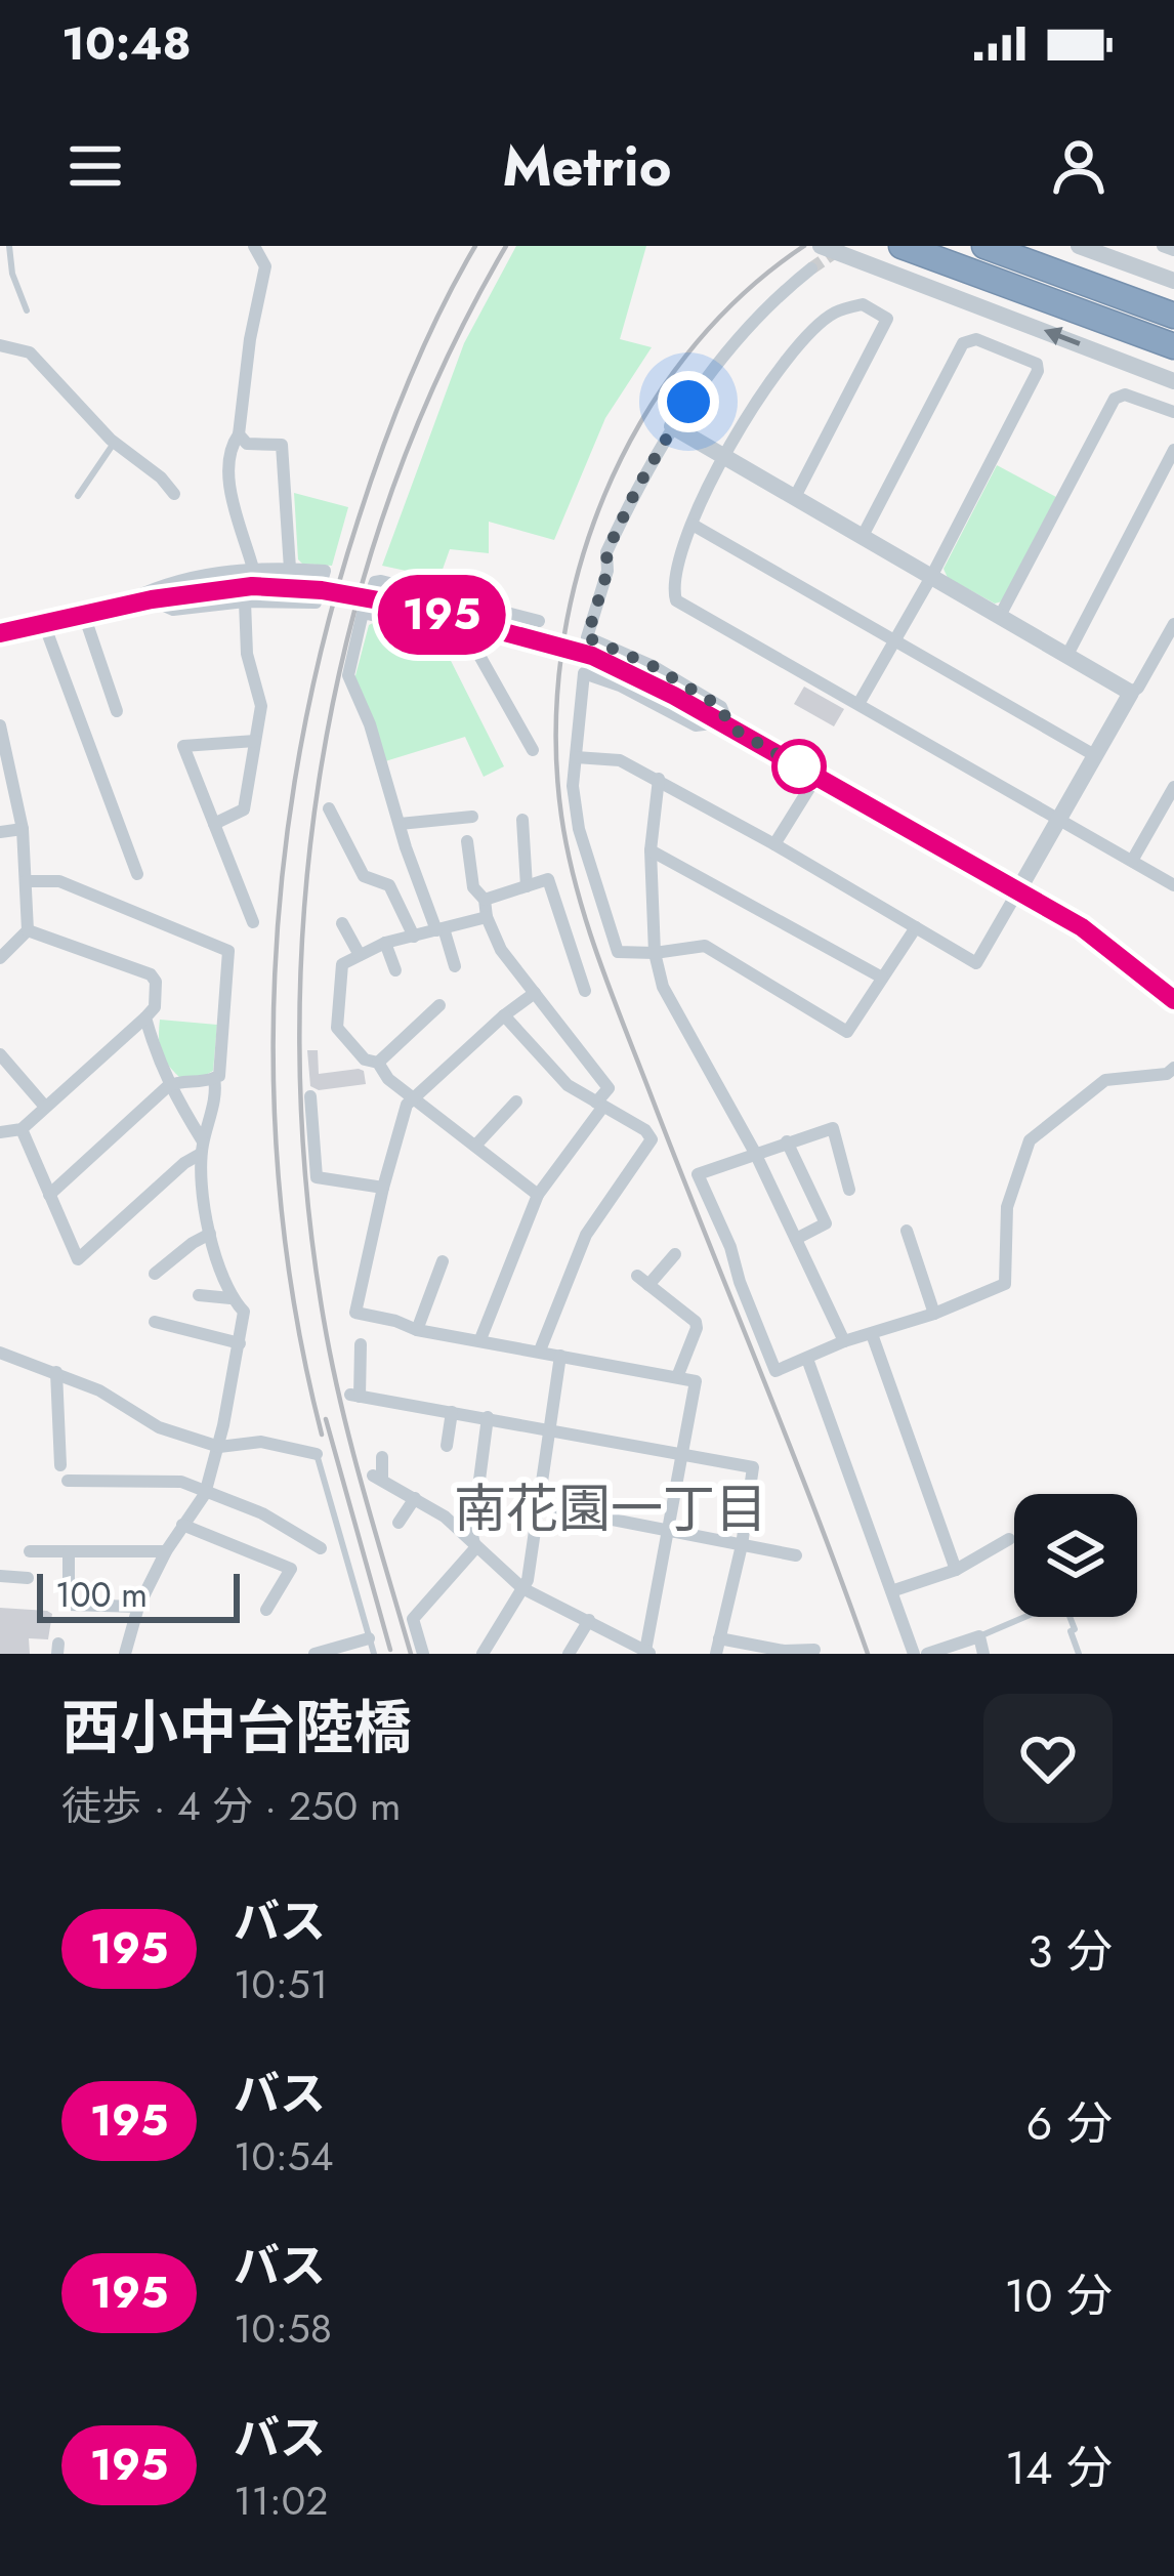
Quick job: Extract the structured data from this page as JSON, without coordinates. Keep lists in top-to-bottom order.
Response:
{
  "districts": ["南花園一丁目"],
  "lines": ["bus line 195"],
  "scale_bar": "100 m",
  "page": {
    "status": "10:48",
    "header": "Metrio",
    "on_map": "195",
    "scale": "100 m",
    "heading": ["西小中台陸橋", "徒歩 · 4 分 · 250 m"],
    "list": [
      {
        "mark": "195",
        "name": "バス",
        "note": "10:51",
        "value": "3 分"
      },
      {
        "mark": "195",
        "name": "バス",
        "note": "10:54",
        "value": "6 分"
      },
      {
        "mark": "195",
        "name": "バス",
        "note": "10:58",
        "value": "10 分"
      },
      {
        "mark": "195",
        "name": "バス",
        "note": "11:02",
        "value": "14 分"
      }
    ]
  }
}
